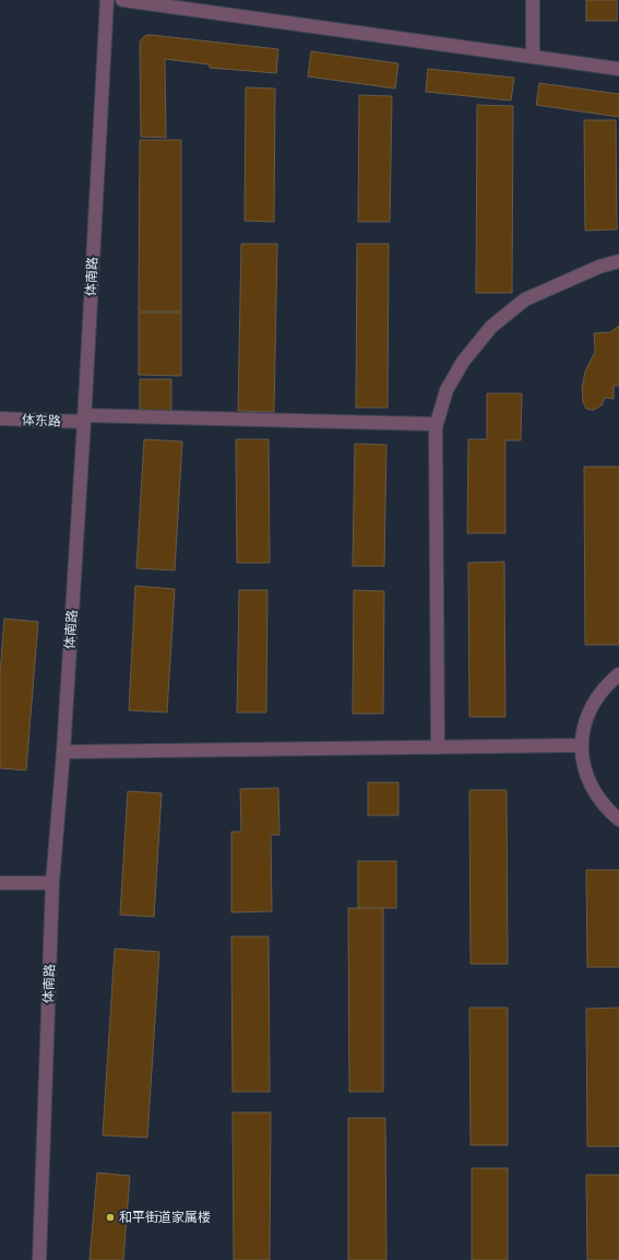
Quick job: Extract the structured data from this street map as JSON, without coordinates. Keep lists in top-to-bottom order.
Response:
{
  "streets": {
    "street": ["体南路", "体东路"]
  },
  "crossings": [
    ["体南路", "体东路"]
  ],
  "places": ["和平街道家属楼"]
}
